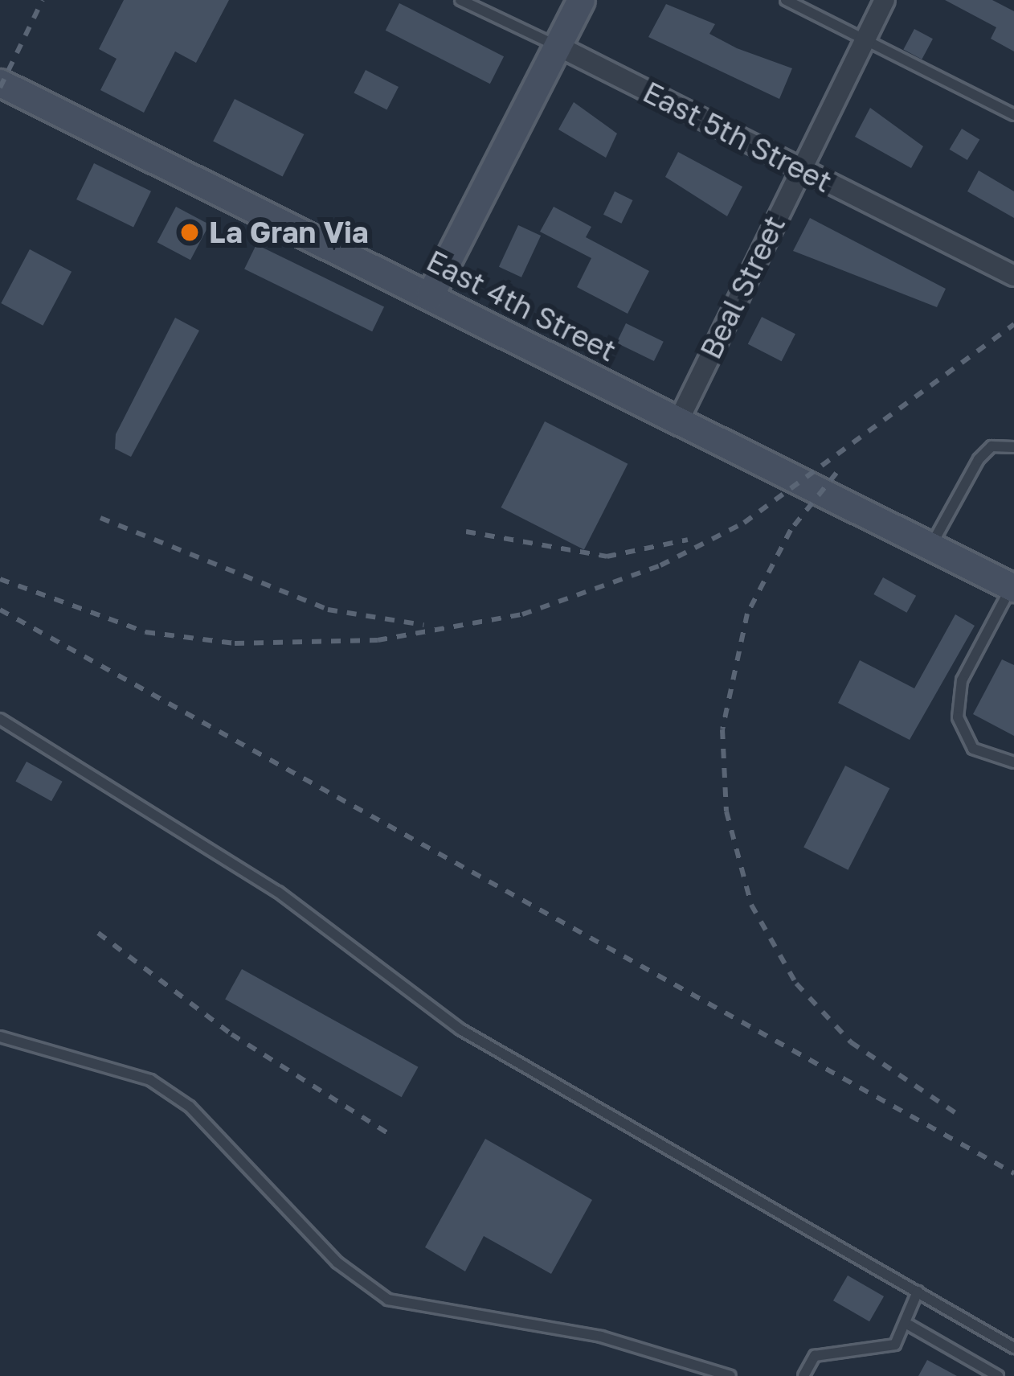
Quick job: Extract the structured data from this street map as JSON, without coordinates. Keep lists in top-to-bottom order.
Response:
{
  "streets": {
    "main road": ["East 4th Street"],
    "street": ["East 5th Street", "Beal Street"]
  },
  "crossings": [
    ["East 5th Street", "Beal Street"],
    ["Beal Street", "East 4th Street"]
  ],
  "places": ["La Gran Via"]
}
